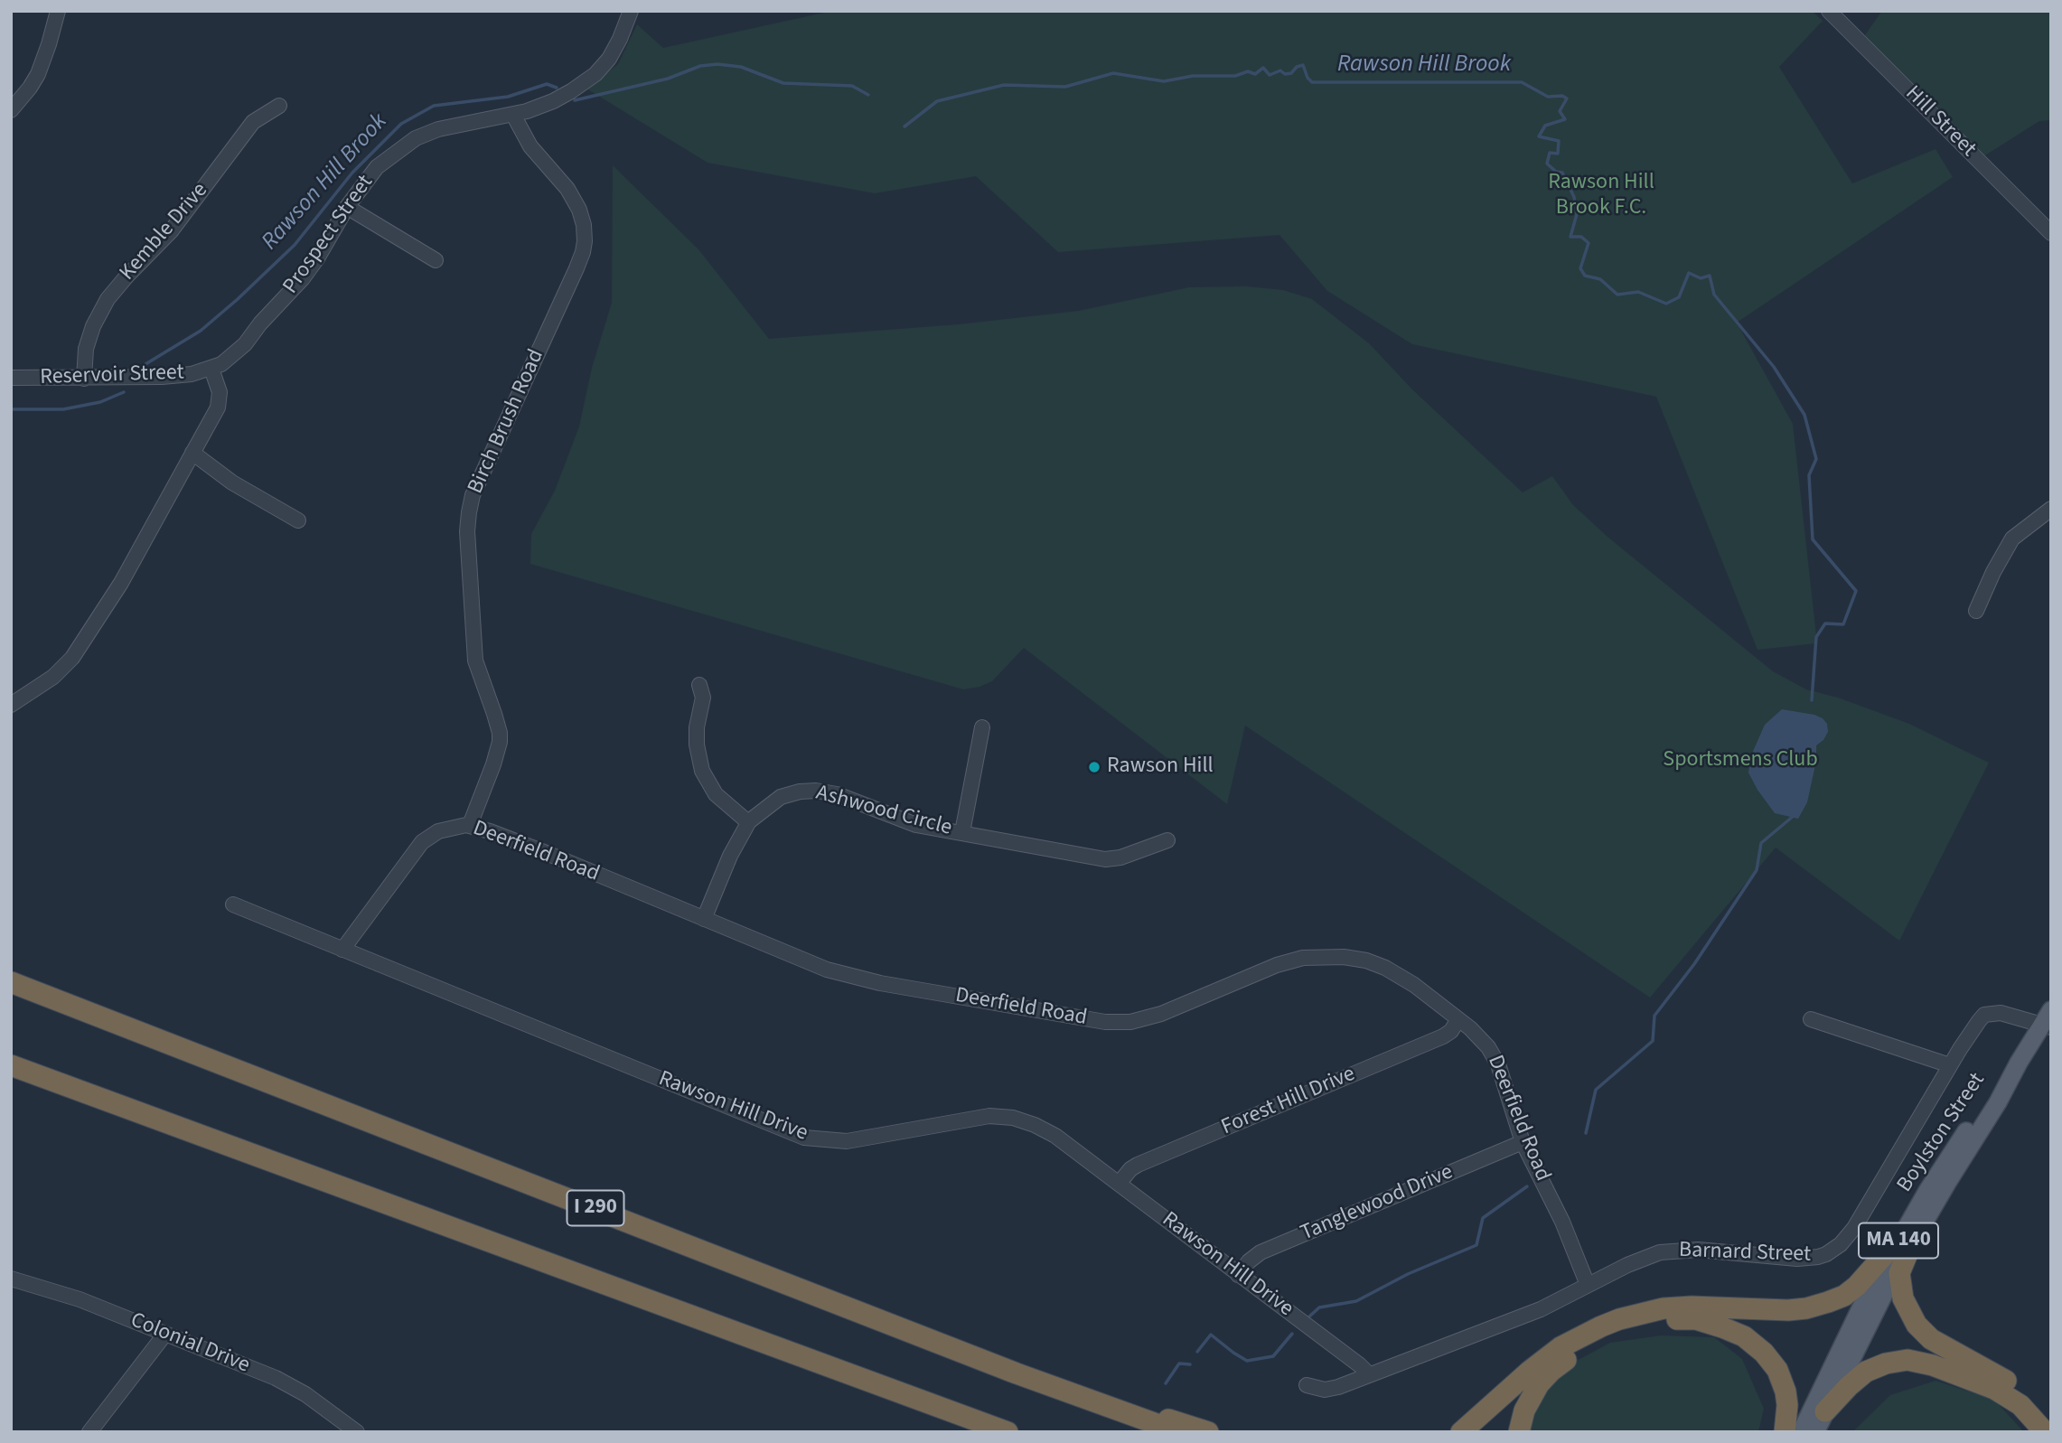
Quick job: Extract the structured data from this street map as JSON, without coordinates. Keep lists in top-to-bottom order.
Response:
{
  "streets": {
    "highway": ["I 290"],
    "main road": ["Boylston Street", "MA 140"],
    "street": [
      "Hill Street",
      "Kemble Drive",
      "Prospect Street",
      "Reservoir Street",
      "Birch Brush Road",
      "Ashwood Circle",
      "Deerfield Road",
      "Forest Hill Drive",
      "Rawson Hill Drive",
      "Tanglewood Drive",
      "Barnard Street",
      "Colonial Drive"
    ]
  },
  "crossings": [
    ["Kemble Drive", "Reservoir Street"],
    ["Prospect Street", "Reservoir Street"],
    ["Prospect Street", "Birch Brush Road"],
    ["Birch Brush Road", "Deerfield Road"],
    ["Ashwood Circle", "Deerfield Road"],
    ["Deerfield Road", "Forest Hill Drive"],
    ["Deerfield Road", "Rawson Hill Drive"],
    ["Deerfield Road", "Tanglewood Drive"],
    ["Deerfield Road", "Barnard Street"],
    ["Forest Hill Drive", "Rawson Hill Drive"],
    ["Rawson Hill Drive", "Tanglewood Drive"],
    ["Rawson Hill Drive", "Barnard Street"],
    ["Boylston Street", "Barnard Street"]
  ],
  "water": ["Rawson Hill Brook"],
  "parks": ["Rawson Hill Brook F.C.", "Sportsmens Club"],
  "places": ["Rawson Hill"]
}
